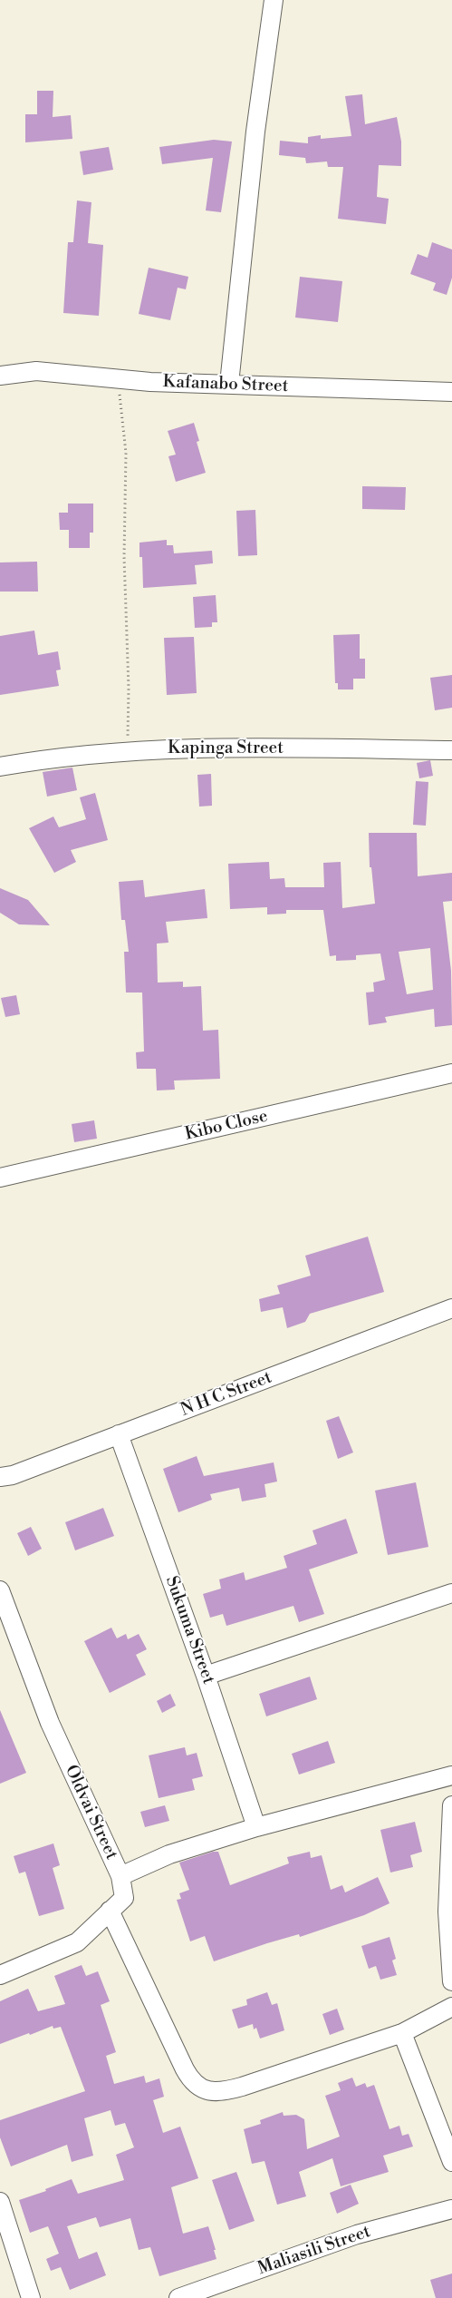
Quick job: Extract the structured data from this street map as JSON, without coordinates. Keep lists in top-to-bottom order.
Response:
{
  "streets": {
    "street": [
      "Kafanabo Street",
      "Kapinga Street",
      "Kibo Close",
      "N H C Street",
      "Sukuma Street",
      "Oldvai Street",
      "Maliasili Street"
    ]
  },
  "crossings": [
    ["N H C Street", "Sukuma Street"]
  ]
}
